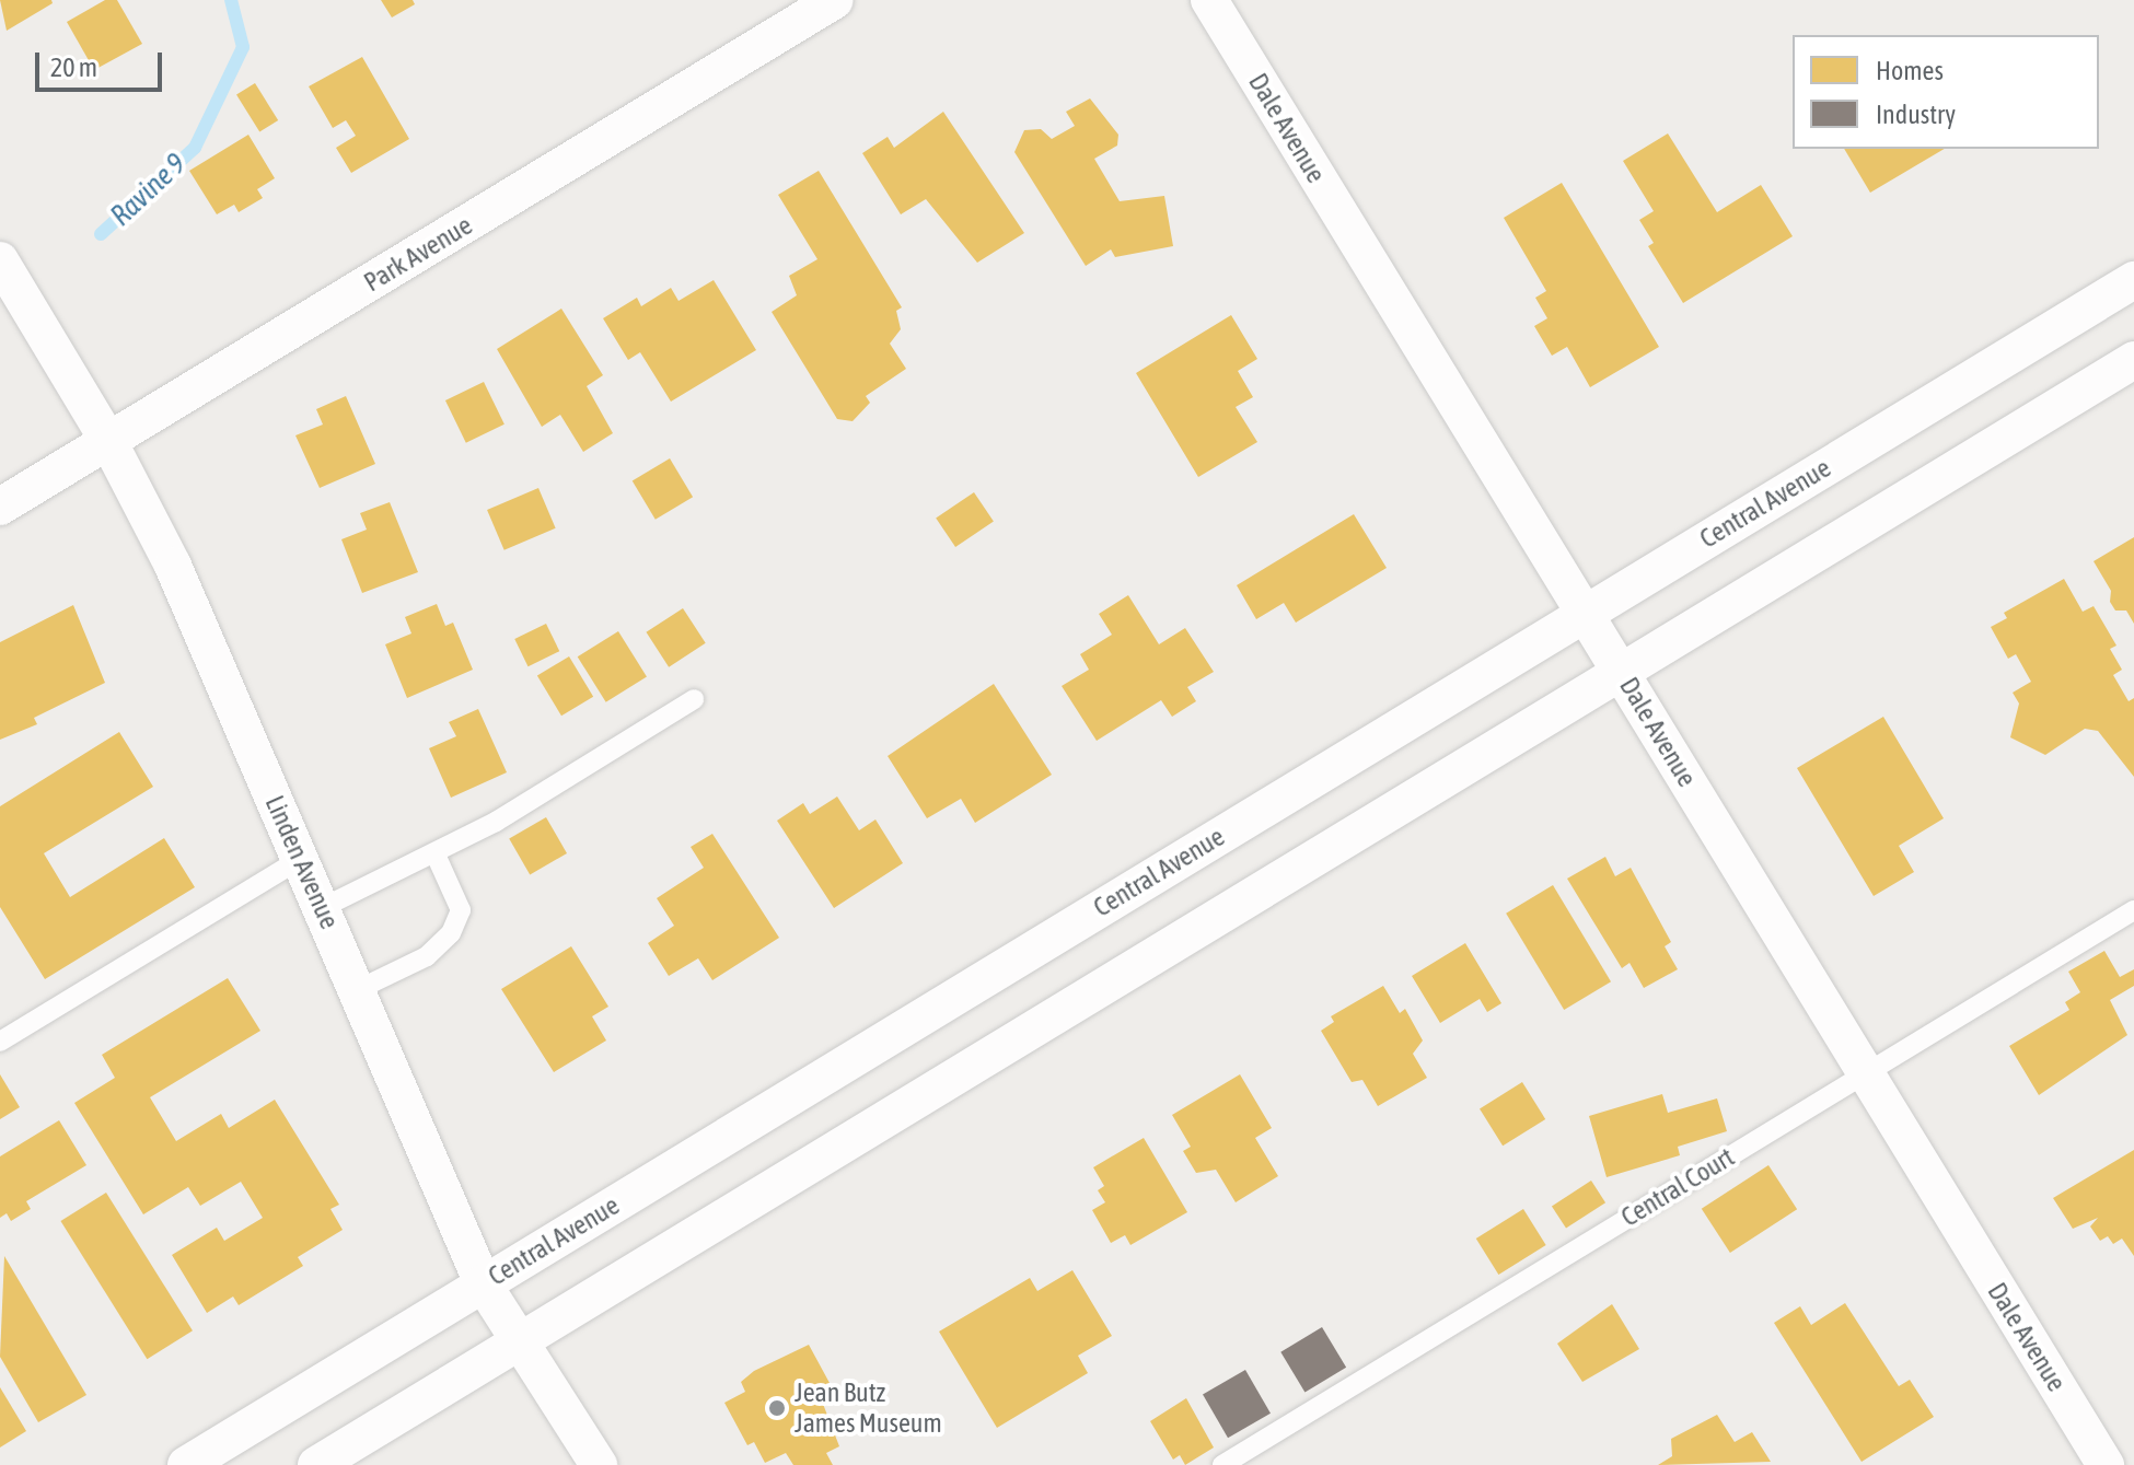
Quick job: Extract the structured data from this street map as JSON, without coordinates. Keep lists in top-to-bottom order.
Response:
{
  "streets": {
    "street": [
      "Dale Avenue",
      "Park Avenue",
      "Central Avenue",
      "Linden Avenue"
    ],
    "lane": ["Central Court"]
  },
  "crossings": [
    ["Dale Avenue", "Central Avenue"],
    ["Dale Avenue", "Central Court"],
    ["Park Avenue", "Linden Avenue"],
    ["Central Avenue", "Linden Avenue"]
  ],
  "water": ["Ravine 9"],
  "places": ["Jean Butz James Museum"],
  "legend": ["Homes", "Industry"],
  "scale_bar": "20 m"
}
